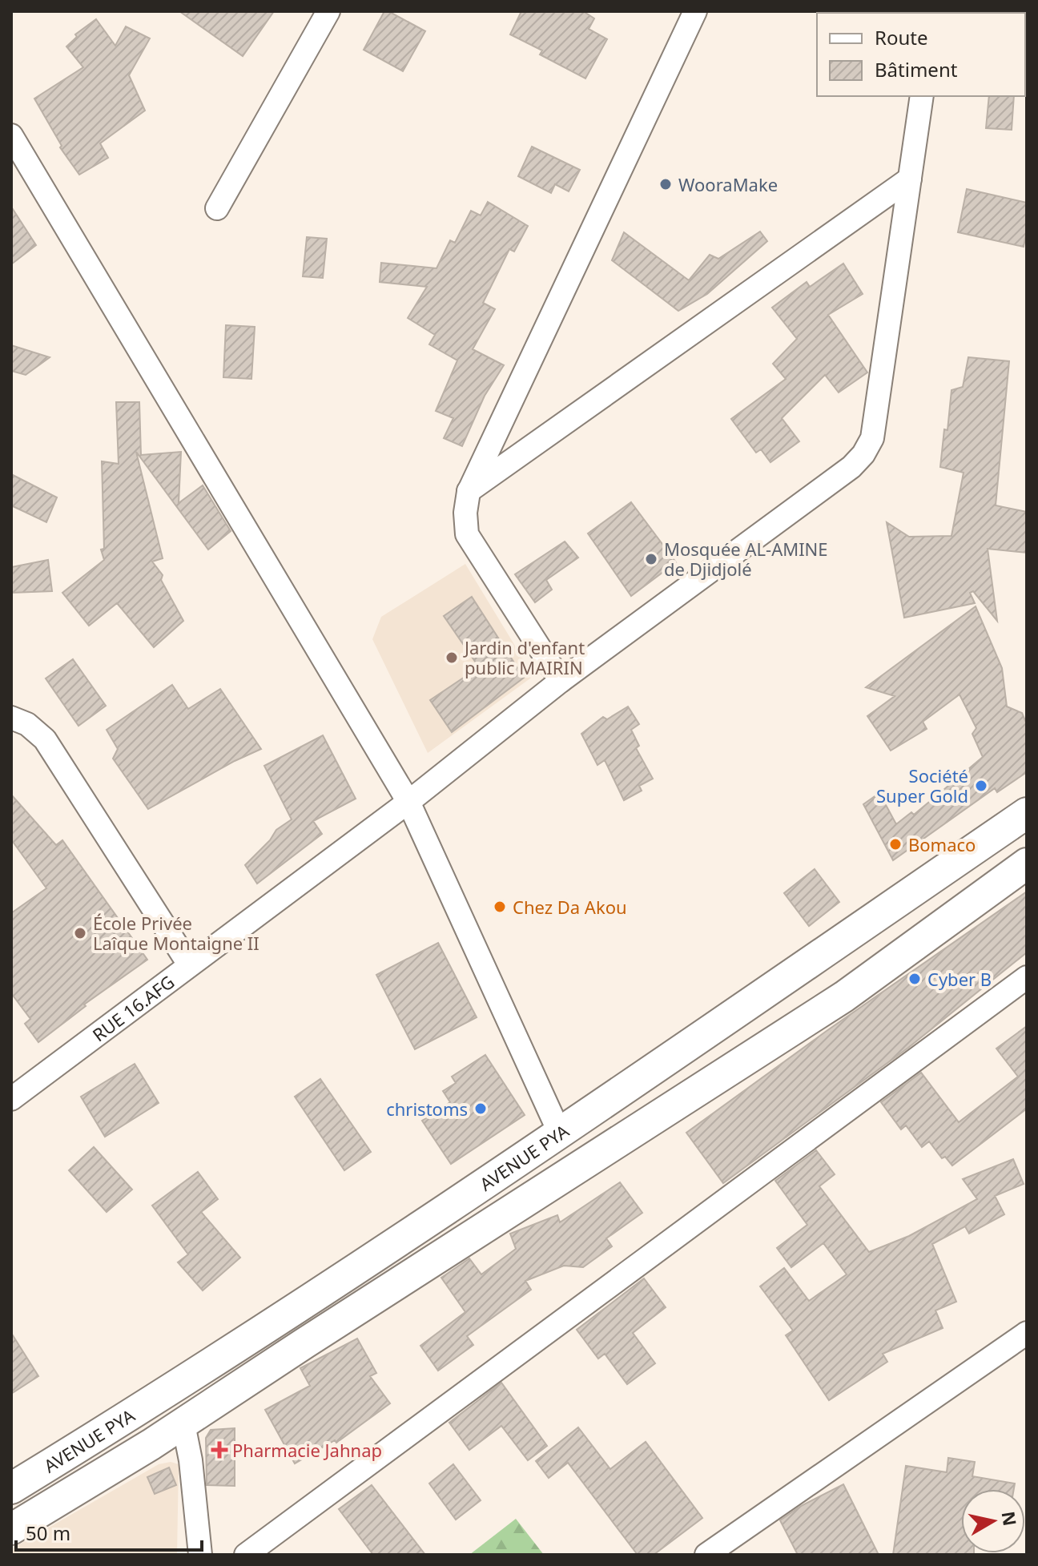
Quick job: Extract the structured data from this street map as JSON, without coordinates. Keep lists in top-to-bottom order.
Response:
{
  "streets": {
    "main road": ["AVENUE PYA"],
    "street": ["RUE 16.AFG"]
  },
  "places": {
    "other": [
      "WooraMake",
      "Mosquée AL-AMINE de Djidjolé",
      "Jardin d'enfant public MAIRIN",
      "Société Super Gold",
      "Bomaco",
      "Chez Da Akou",
      "École Privée Laîque Montaigne II",
      "Cyber B",
      "christoms"
    ],
    "health": ["Pharmacie Jahnap"]
  },
  "legend": ["Route", "Bâtiment"],
  "scale_bar": "50 m",
  "north": "right"
}
